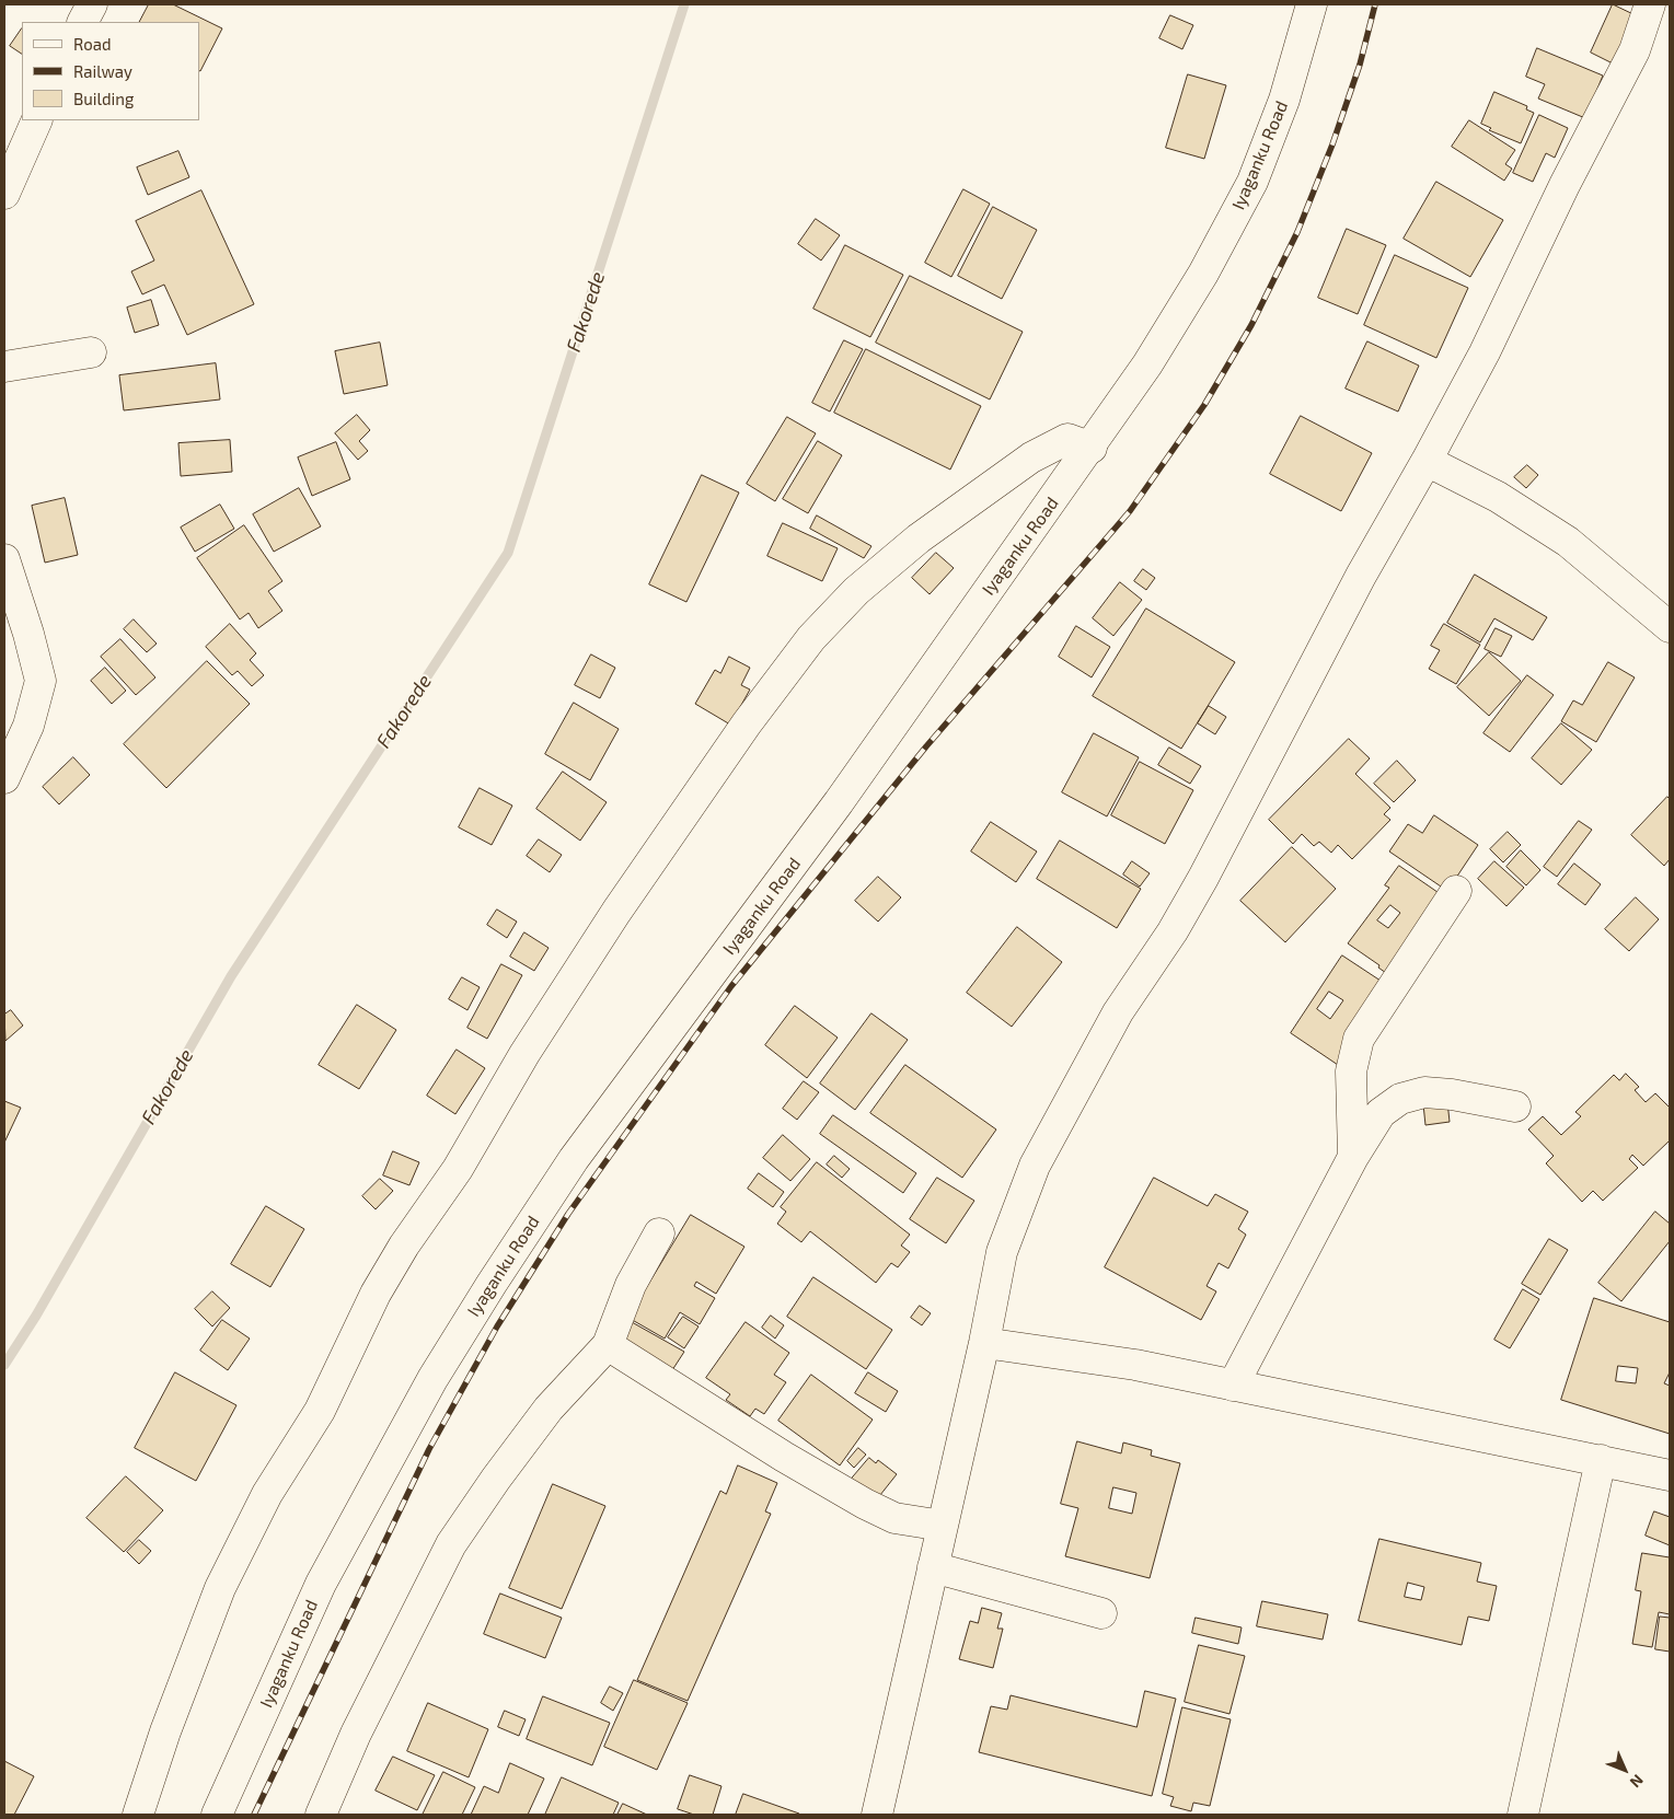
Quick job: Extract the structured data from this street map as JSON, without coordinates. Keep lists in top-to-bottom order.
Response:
{
  "streets": {
    "main road": ["Iyaganku Road"]
  },
  "water": ["Fakorede"],
  "legend": ["Road", "Railway", "Building"],
  "north": "bottom right"
}
